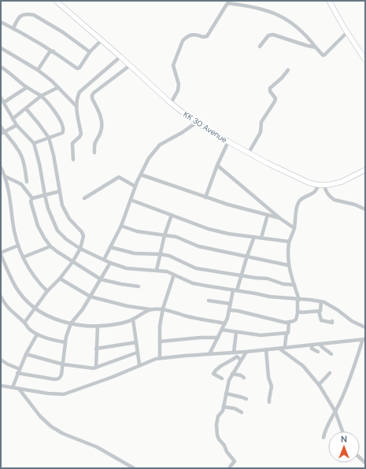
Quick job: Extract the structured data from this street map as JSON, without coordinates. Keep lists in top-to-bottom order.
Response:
{
  "streets": {
    "main road": ["KK 30 Avenue"]
  },
  "north": "top"
}
